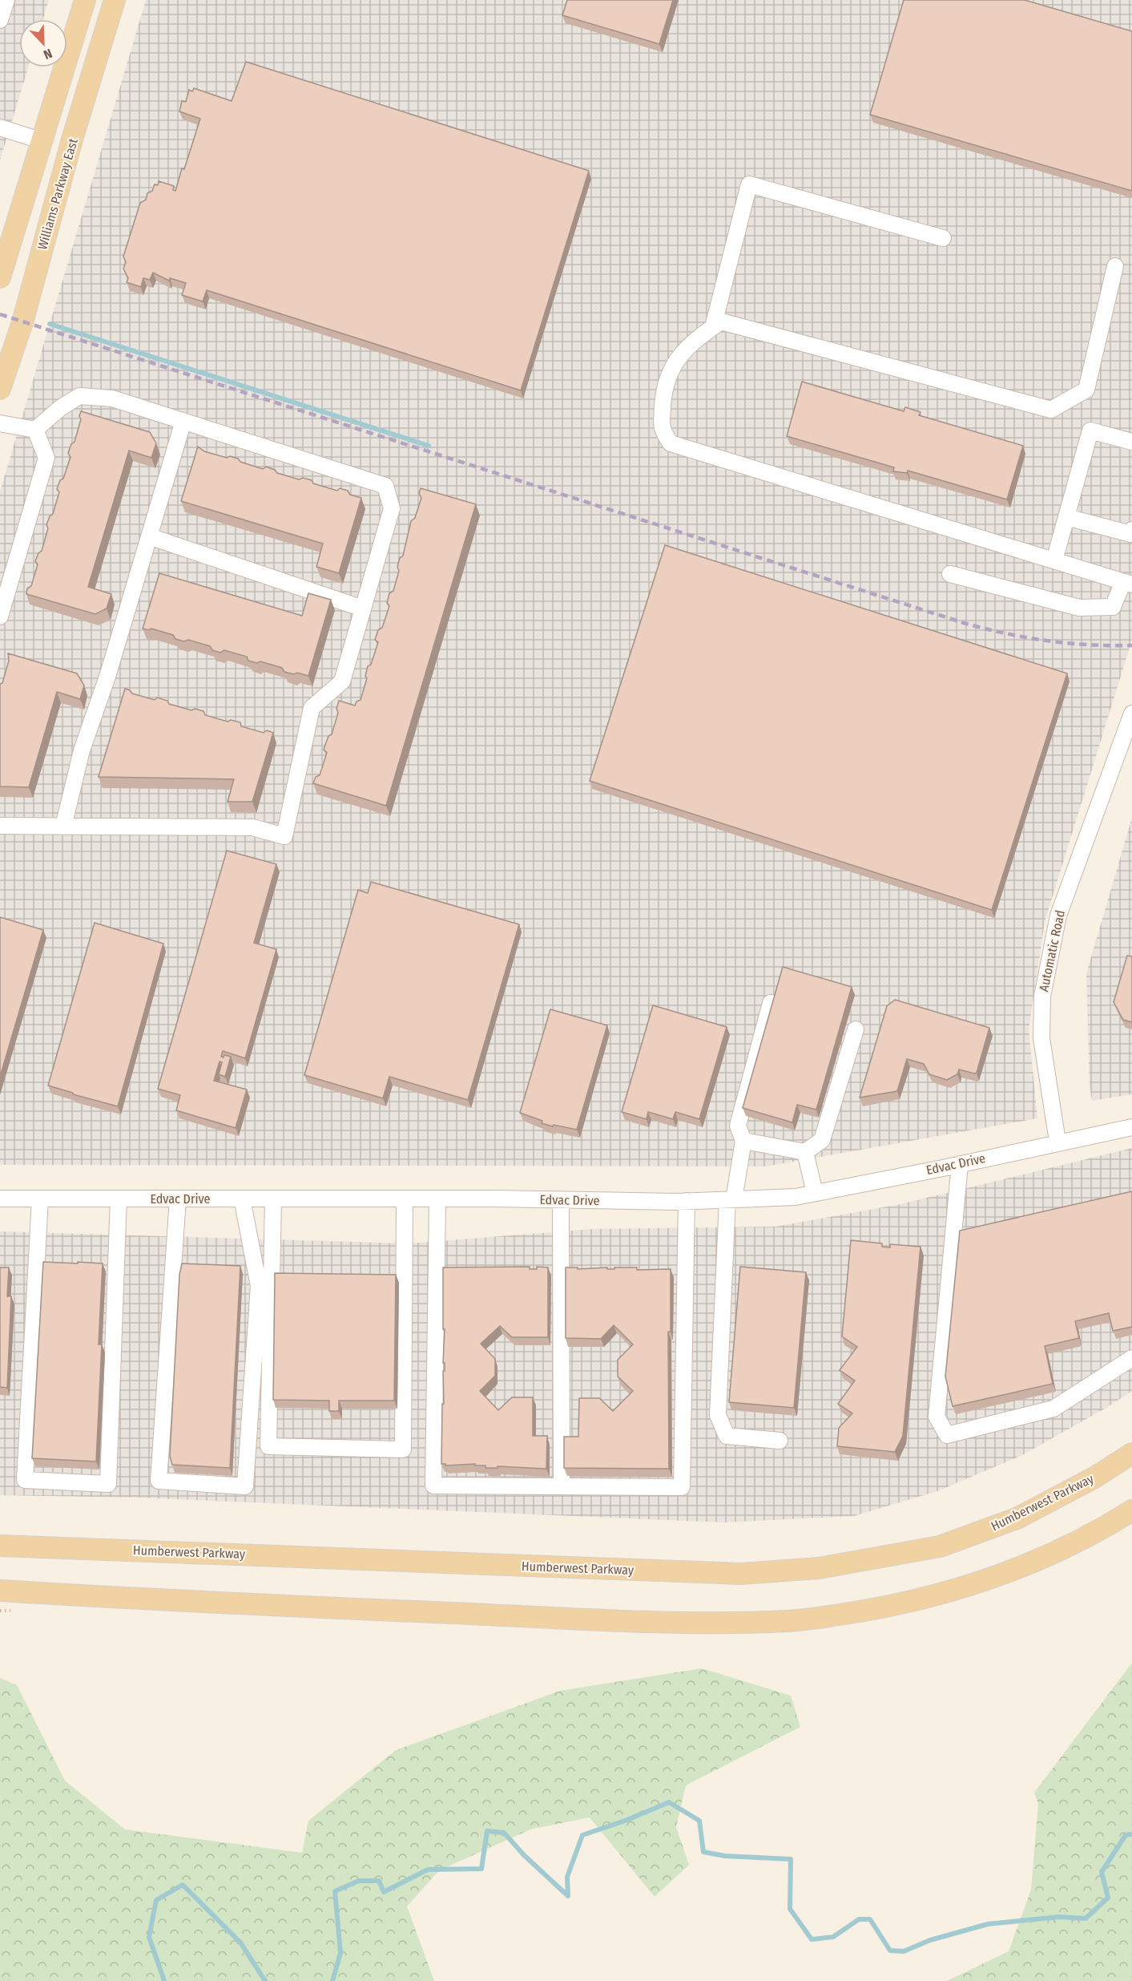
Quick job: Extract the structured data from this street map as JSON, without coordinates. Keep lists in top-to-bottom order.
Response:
{
  "streets": {
    "main road": ["Williams Parkway East", "Humberwest Parkway"],
    "street": ["Automatic Road", "Edvac Drive"]
  },
  "crossings": [
    ["Automatic Road", "Edvac Drive"]
  ],
  "north": "bottom right"
}
